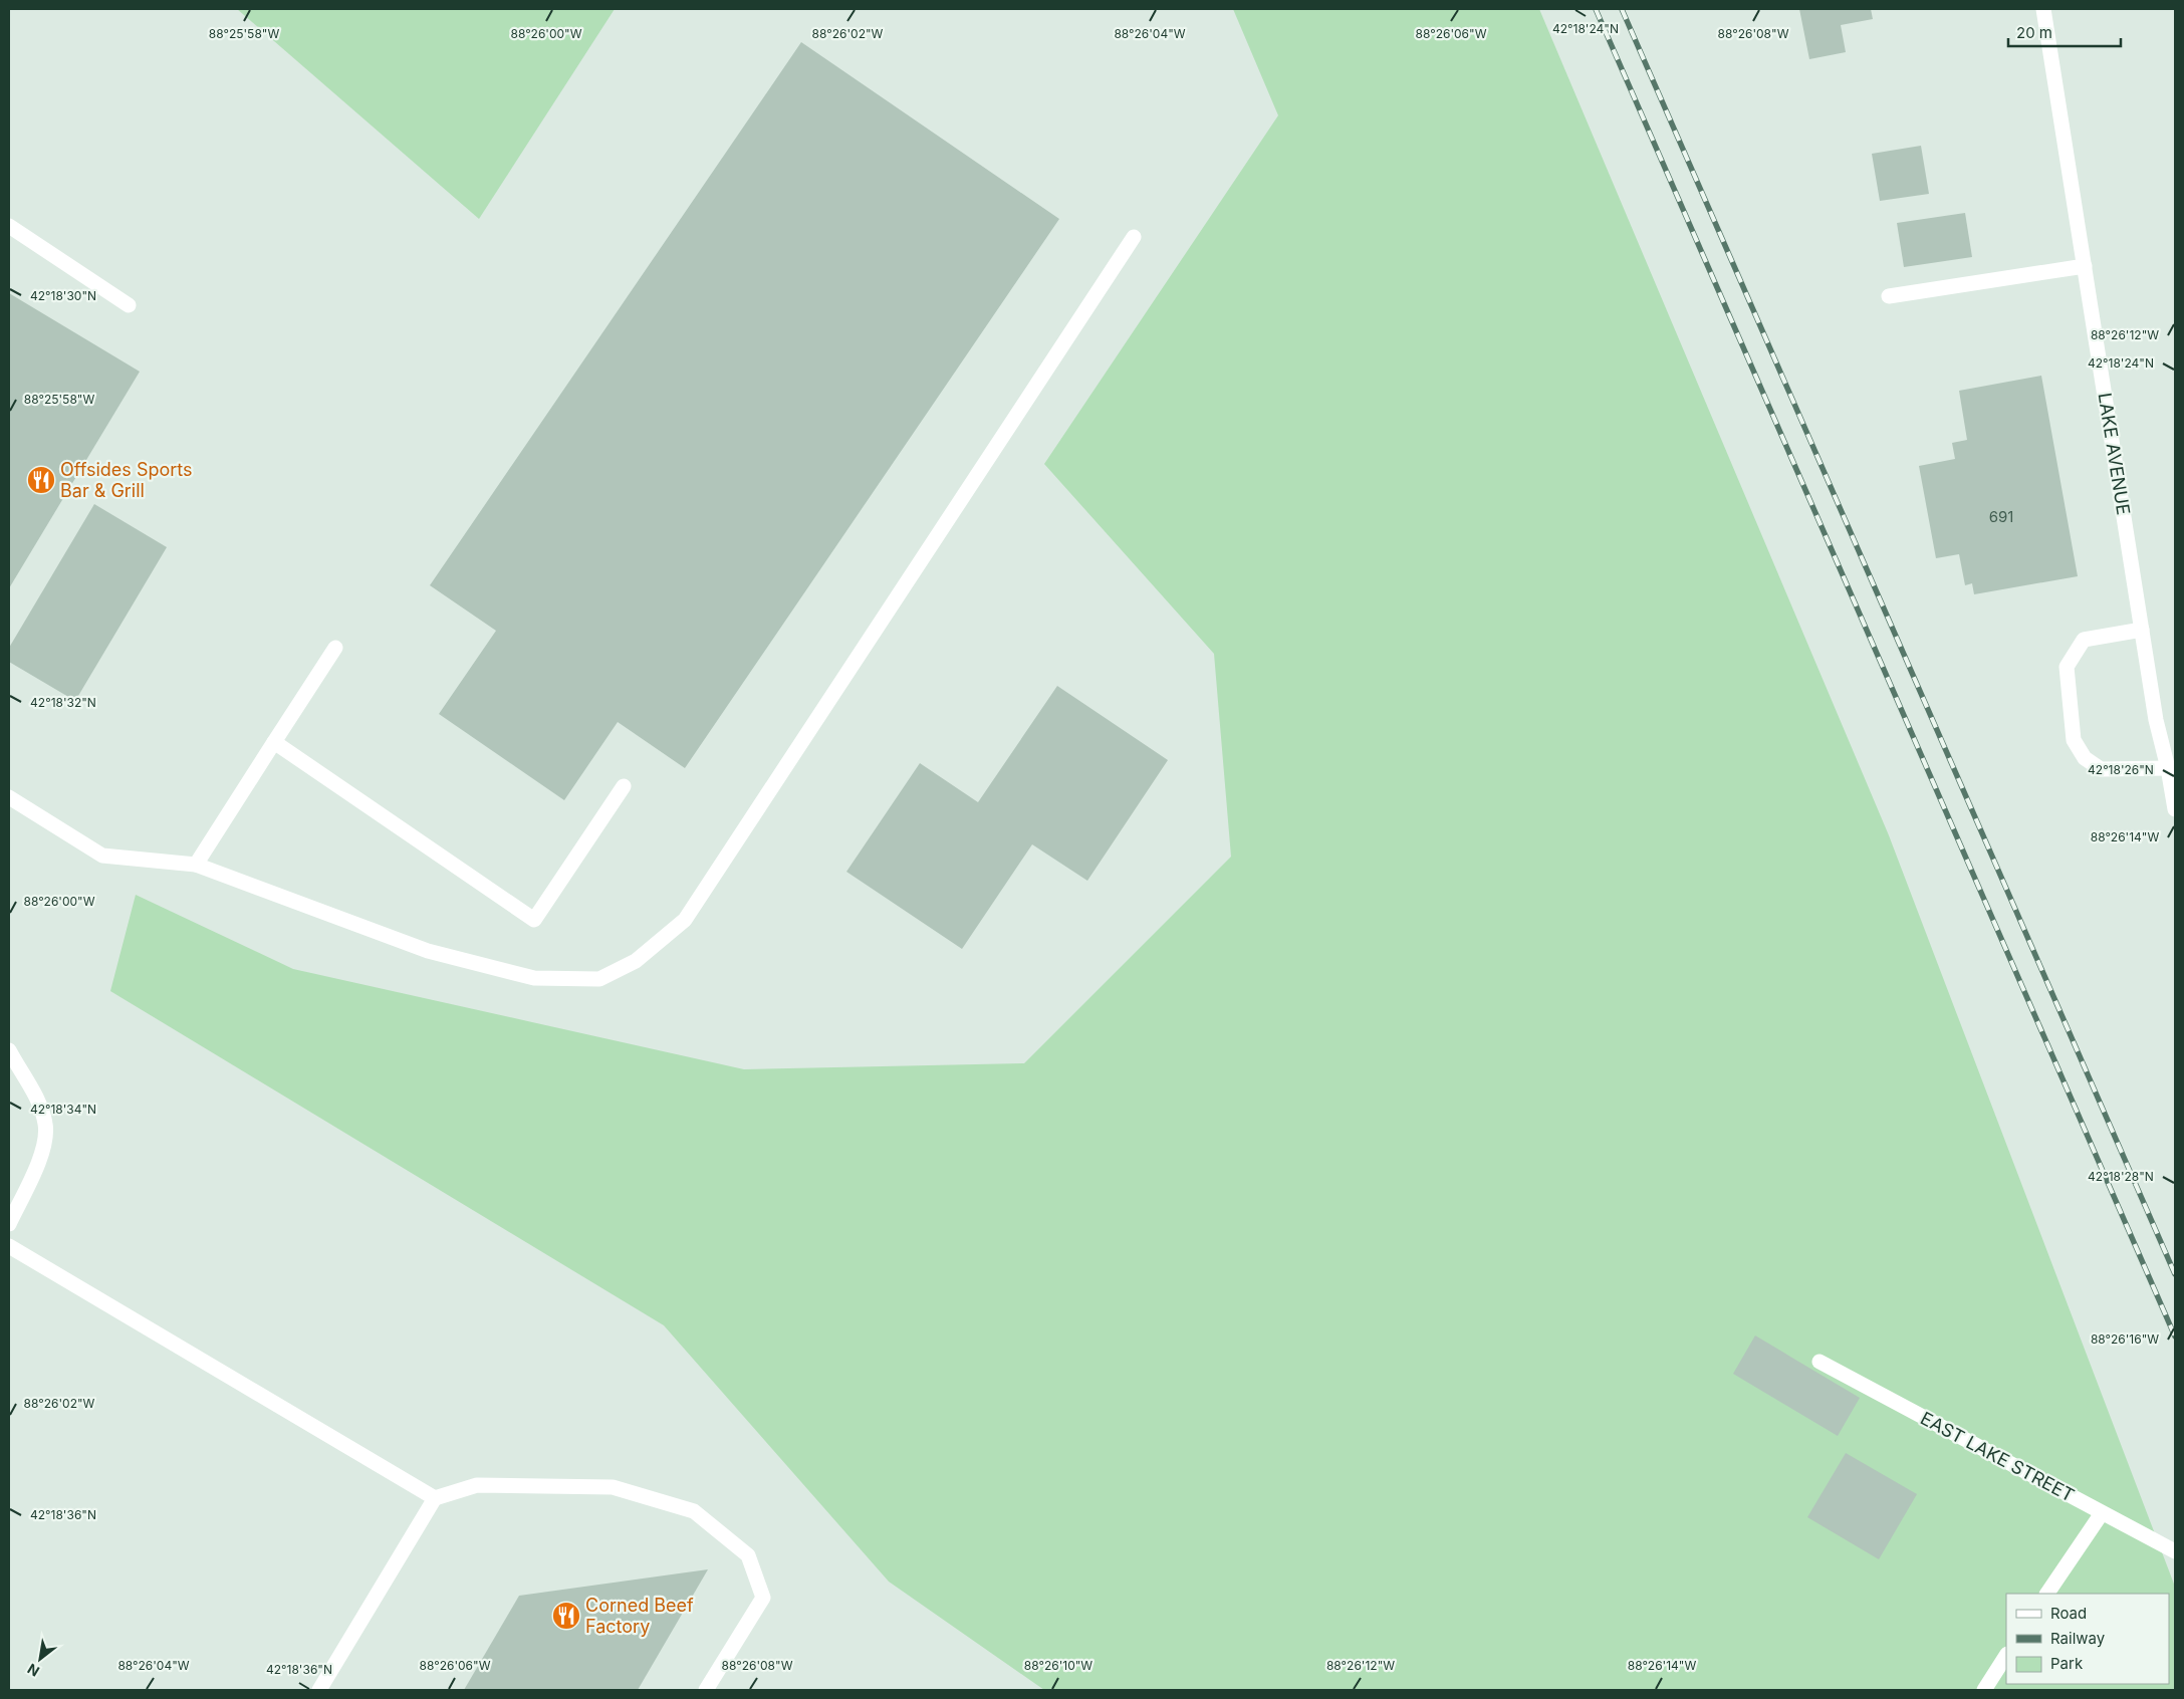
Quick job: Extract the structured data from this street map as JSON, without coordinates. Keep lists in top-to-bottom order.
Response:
{
  "streets": {
    "street": ["LAKE AVENUE", "EAST LAKE STREET"]
  },
  "places": {
    "restaurant": ["Offsides Sports Bar & Grill", "Corned Beef Factory"]
  },
  "house_numbers": ["691"],
  "legend": ["Road", "Railway", "Park"],
  "scale_bar": "20 m",
  "north": "bottom left",
  "coordinates": [
    "42°18'24\"N",
    "88°25'58\"W",
    "88°26'00\"W",
    "88°26'02\"W",
    "88°26'04\"W",
    "88°26'06\"W",
    "88°26'08\"W",
    "42°18'30\"N",
    "88°26'12\"W",
    "42°18'32\"N",
    "42°18'26\"N",
    "88°26'14\"W",
    "42°18'34\"N",
    "42°18'28\"N",
    "88°26'16\"W",
    "42°18'36\"N",
    "88°26'10\"W"
  ]
}
